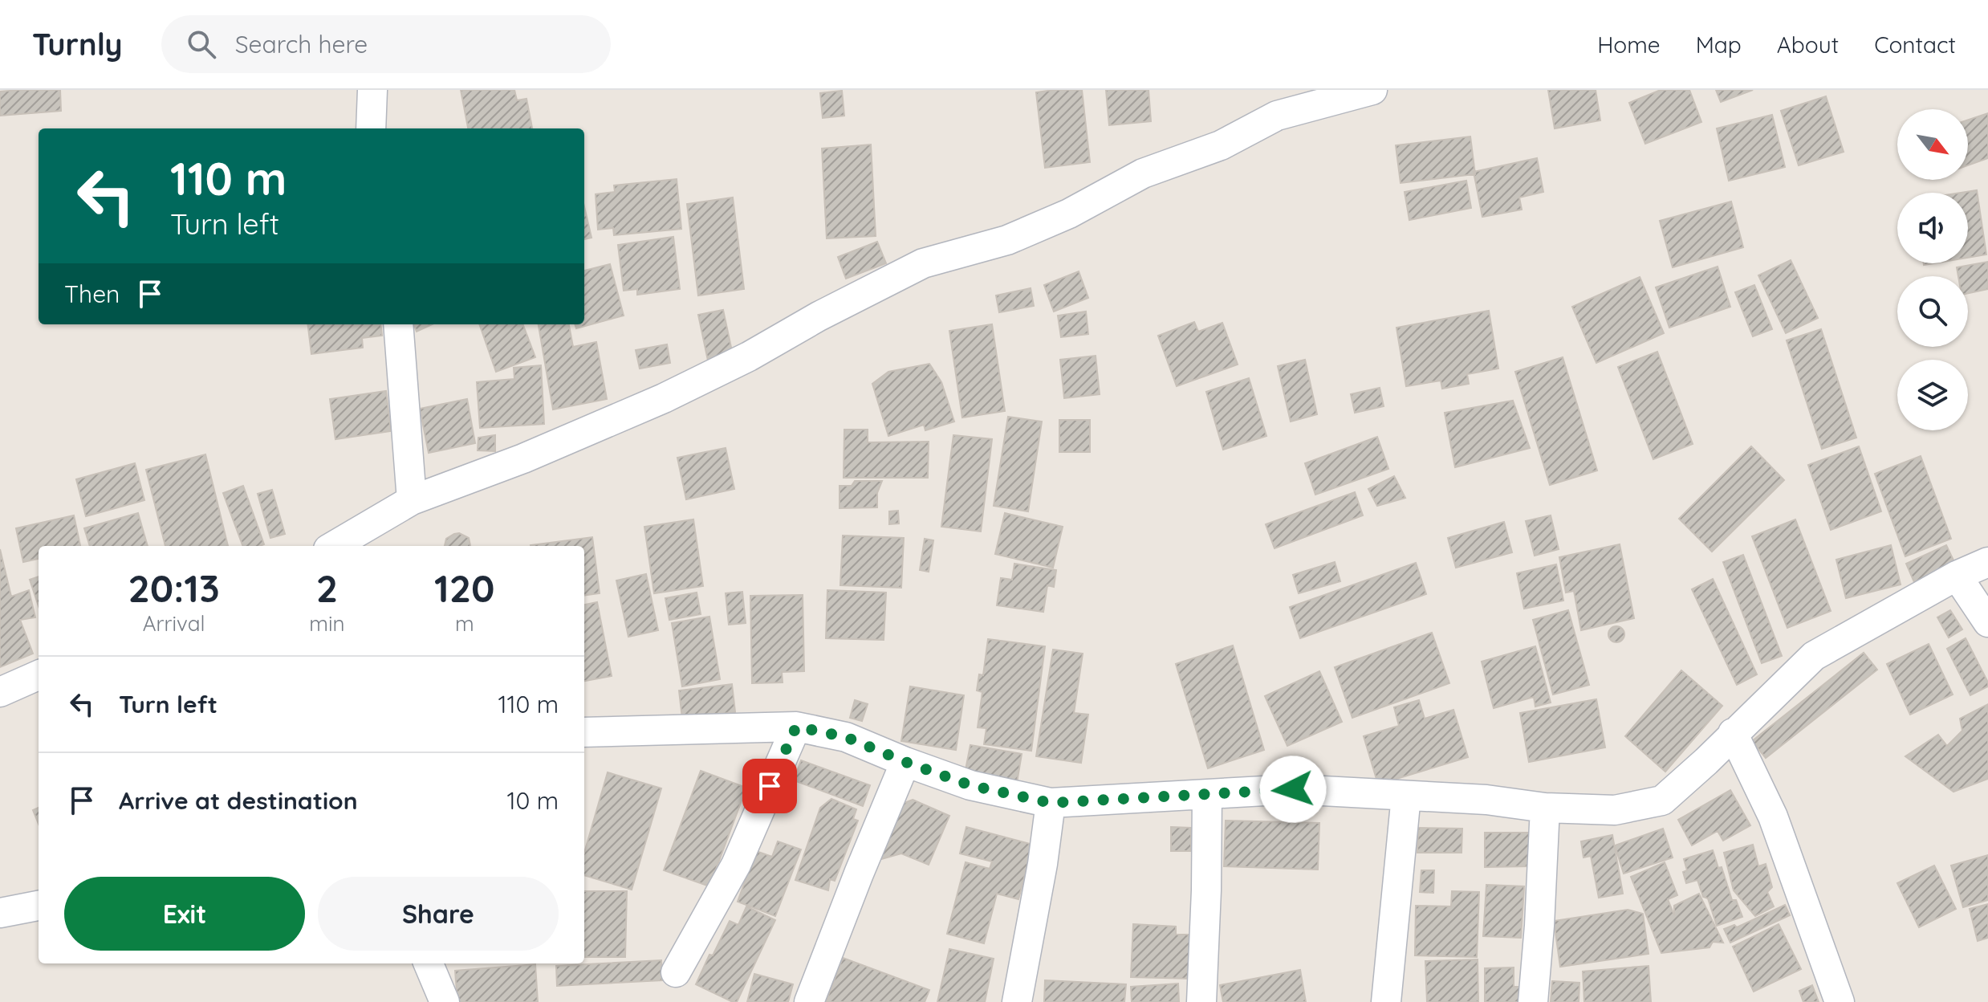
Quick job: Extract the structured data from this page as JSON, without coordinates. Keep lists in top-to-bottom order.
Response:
{
  "north": "bottom right",
  "page": {
    "header": "Turnly",
    "search": "Search here",
    "nav": [
      "Home",
      "Map",
      "About",
      "Contact"
    ],
    "turn": ["110 m", "Turn left"],
    "then": "Then",
    "eta": [
      "20:13",
      "Arrival",
      "2",
      "min",
      "120",
      "m"
    ],
    "list": [
      {
        "name": "Turn left",
        "value": "110 m"
      },
      {
        "name": "Arrive at destination",
        "value": "10 m"
      }
    ],
    "buttons": ["Exit", "Share"]
  }
}
